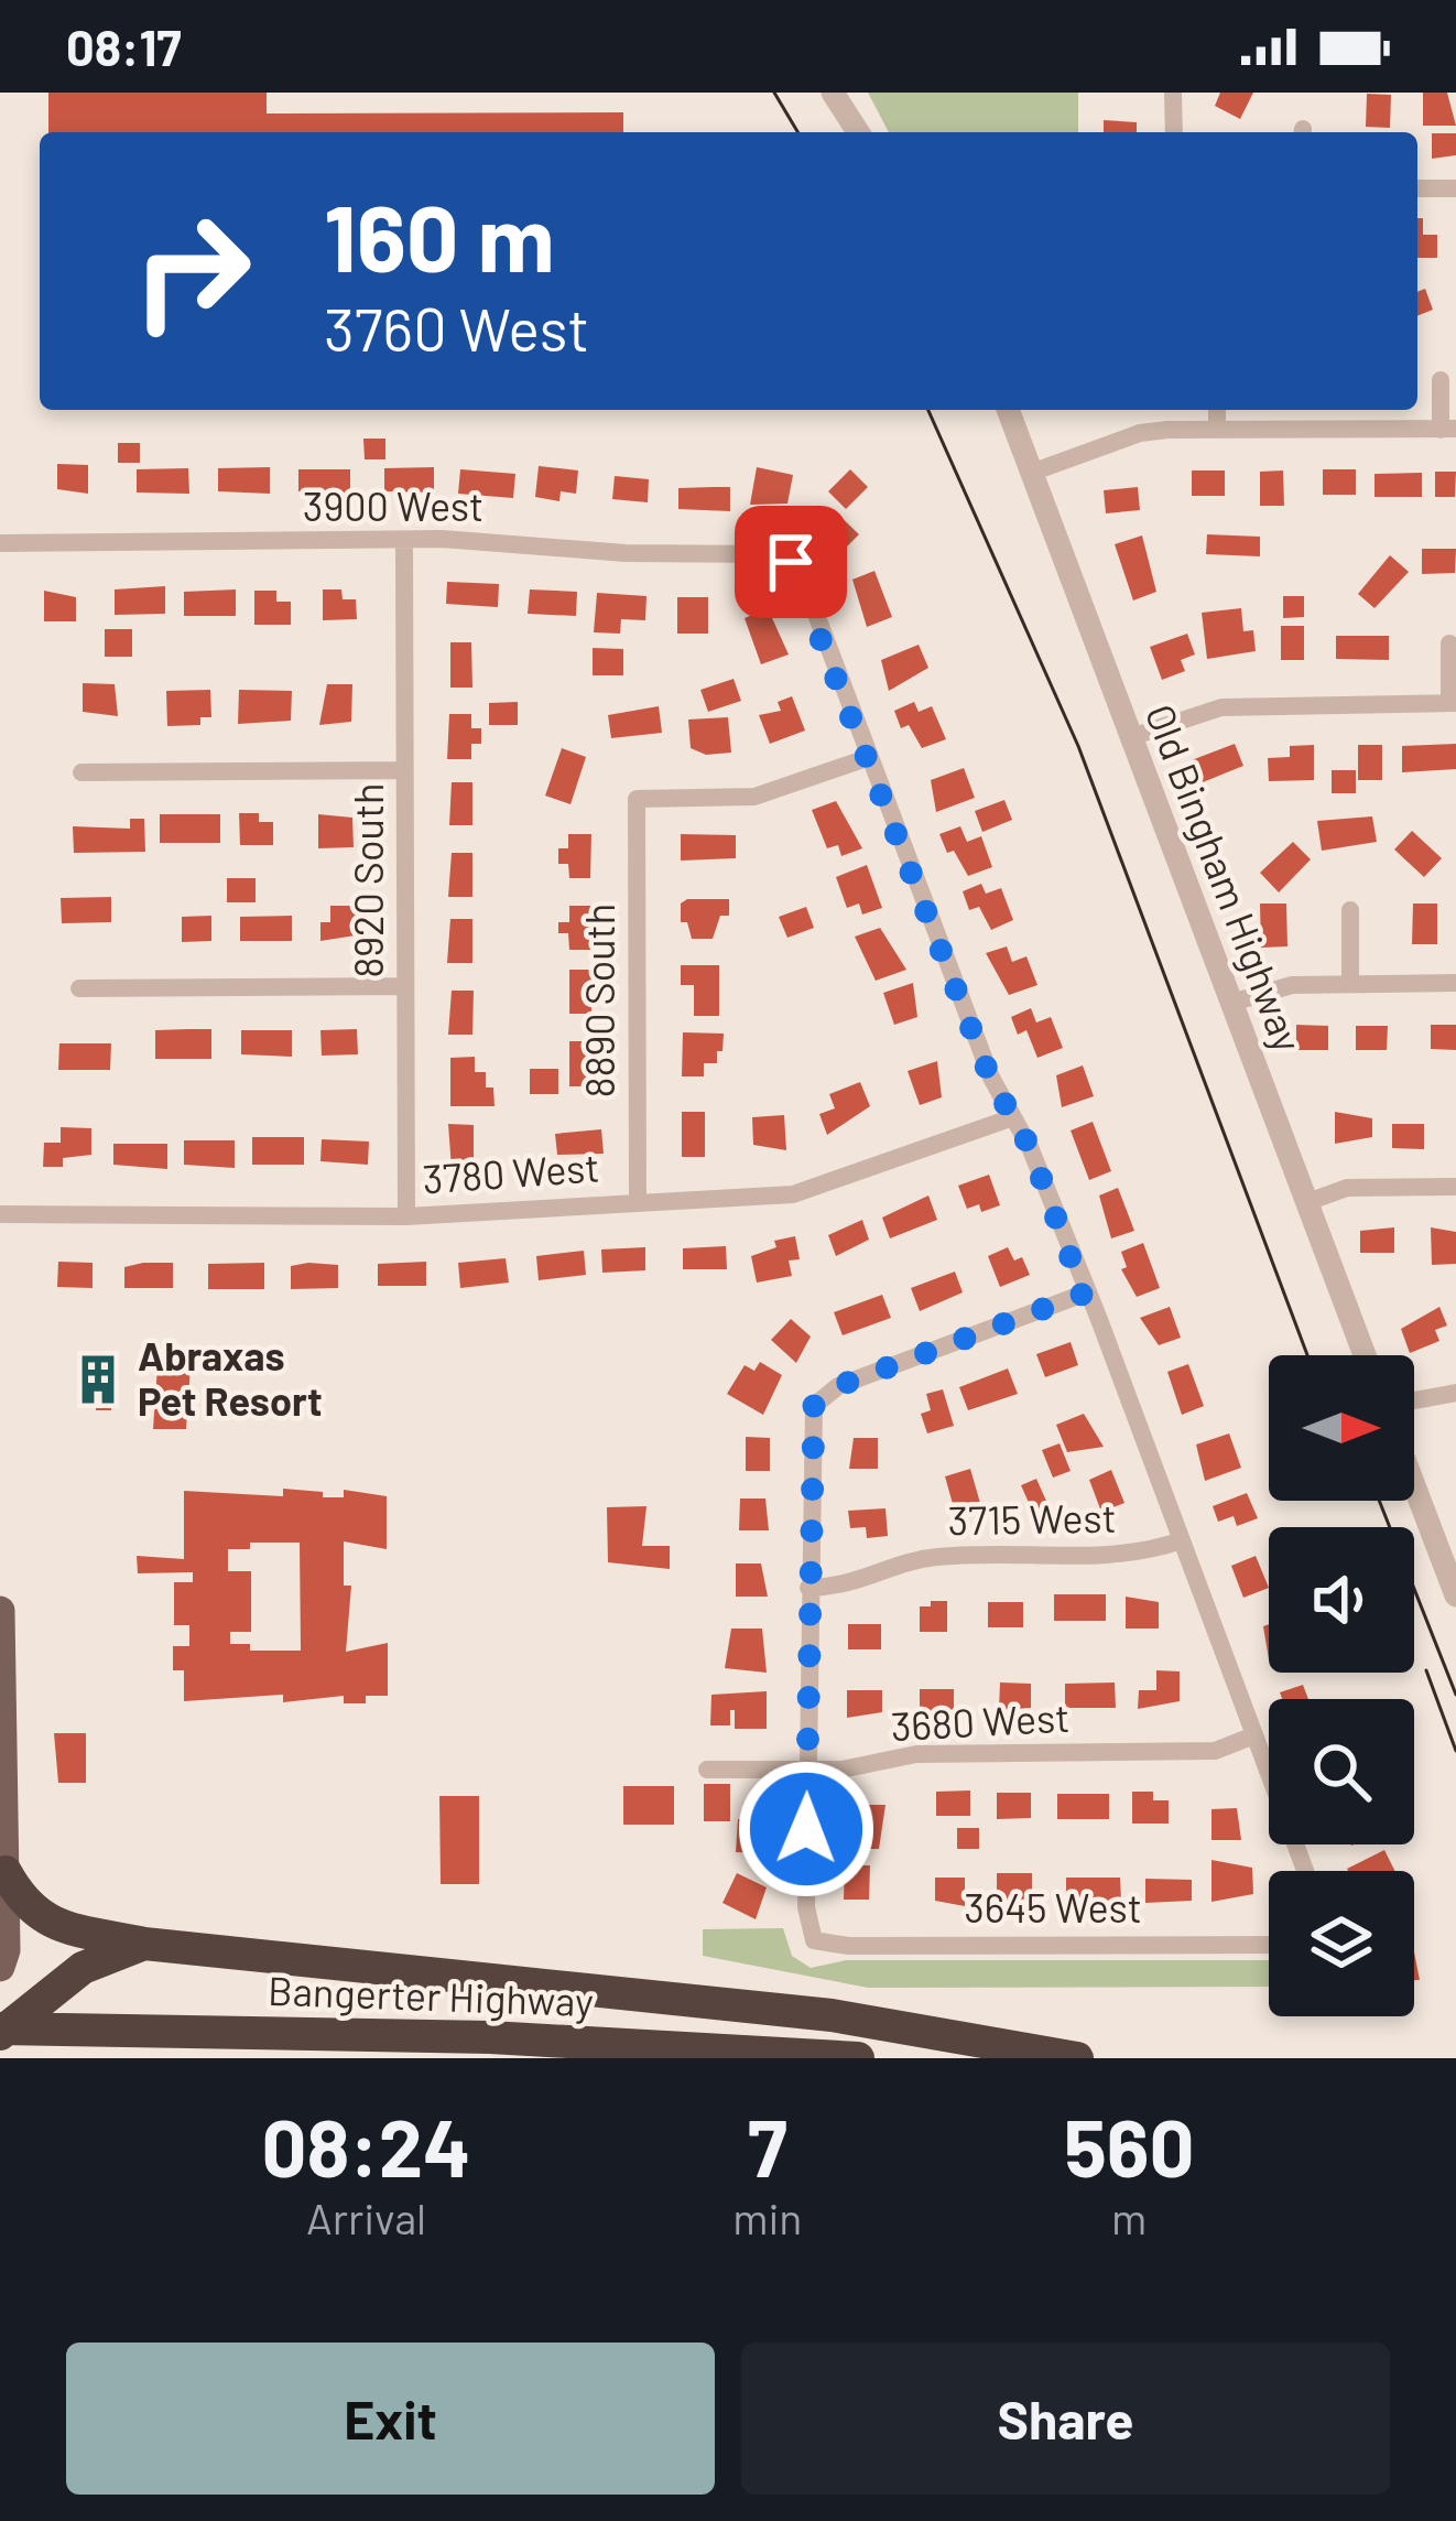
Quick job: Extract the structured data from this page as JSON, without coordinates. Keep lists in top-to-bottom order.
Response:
{
  "streets": {
    "highway": ["Bangerter Highway"],
    "street": [
      "3900 West",
      "Old Bingham Highway",
      "8920 South",
      "8890 South",
      "3780 West",
      "3715 West",
      "3680 West",
      "3645 West"
    ]
  },
  "crossings": [
    ["3900 West", "8920 South"],
    ["3900 West", "8890 South"],
    ["8920 South", "3780 West"],
    ["8890 South", "3780 West"],
    ["3680 West", "3645 West"]
  ],
  "places": {
    "building": ["Abraxas Pet Resort"]
  },
  "north": "right",
  "page": {
    "status": "08:17",
    "turn": ["160 m", "3760 West"],
    "eta": [
      "08:24",
      "Arrival",
      "7",
      "min",
      "560",
      "m"
    ],
    "buttons": ["Exit", "Share"]
  }
}
